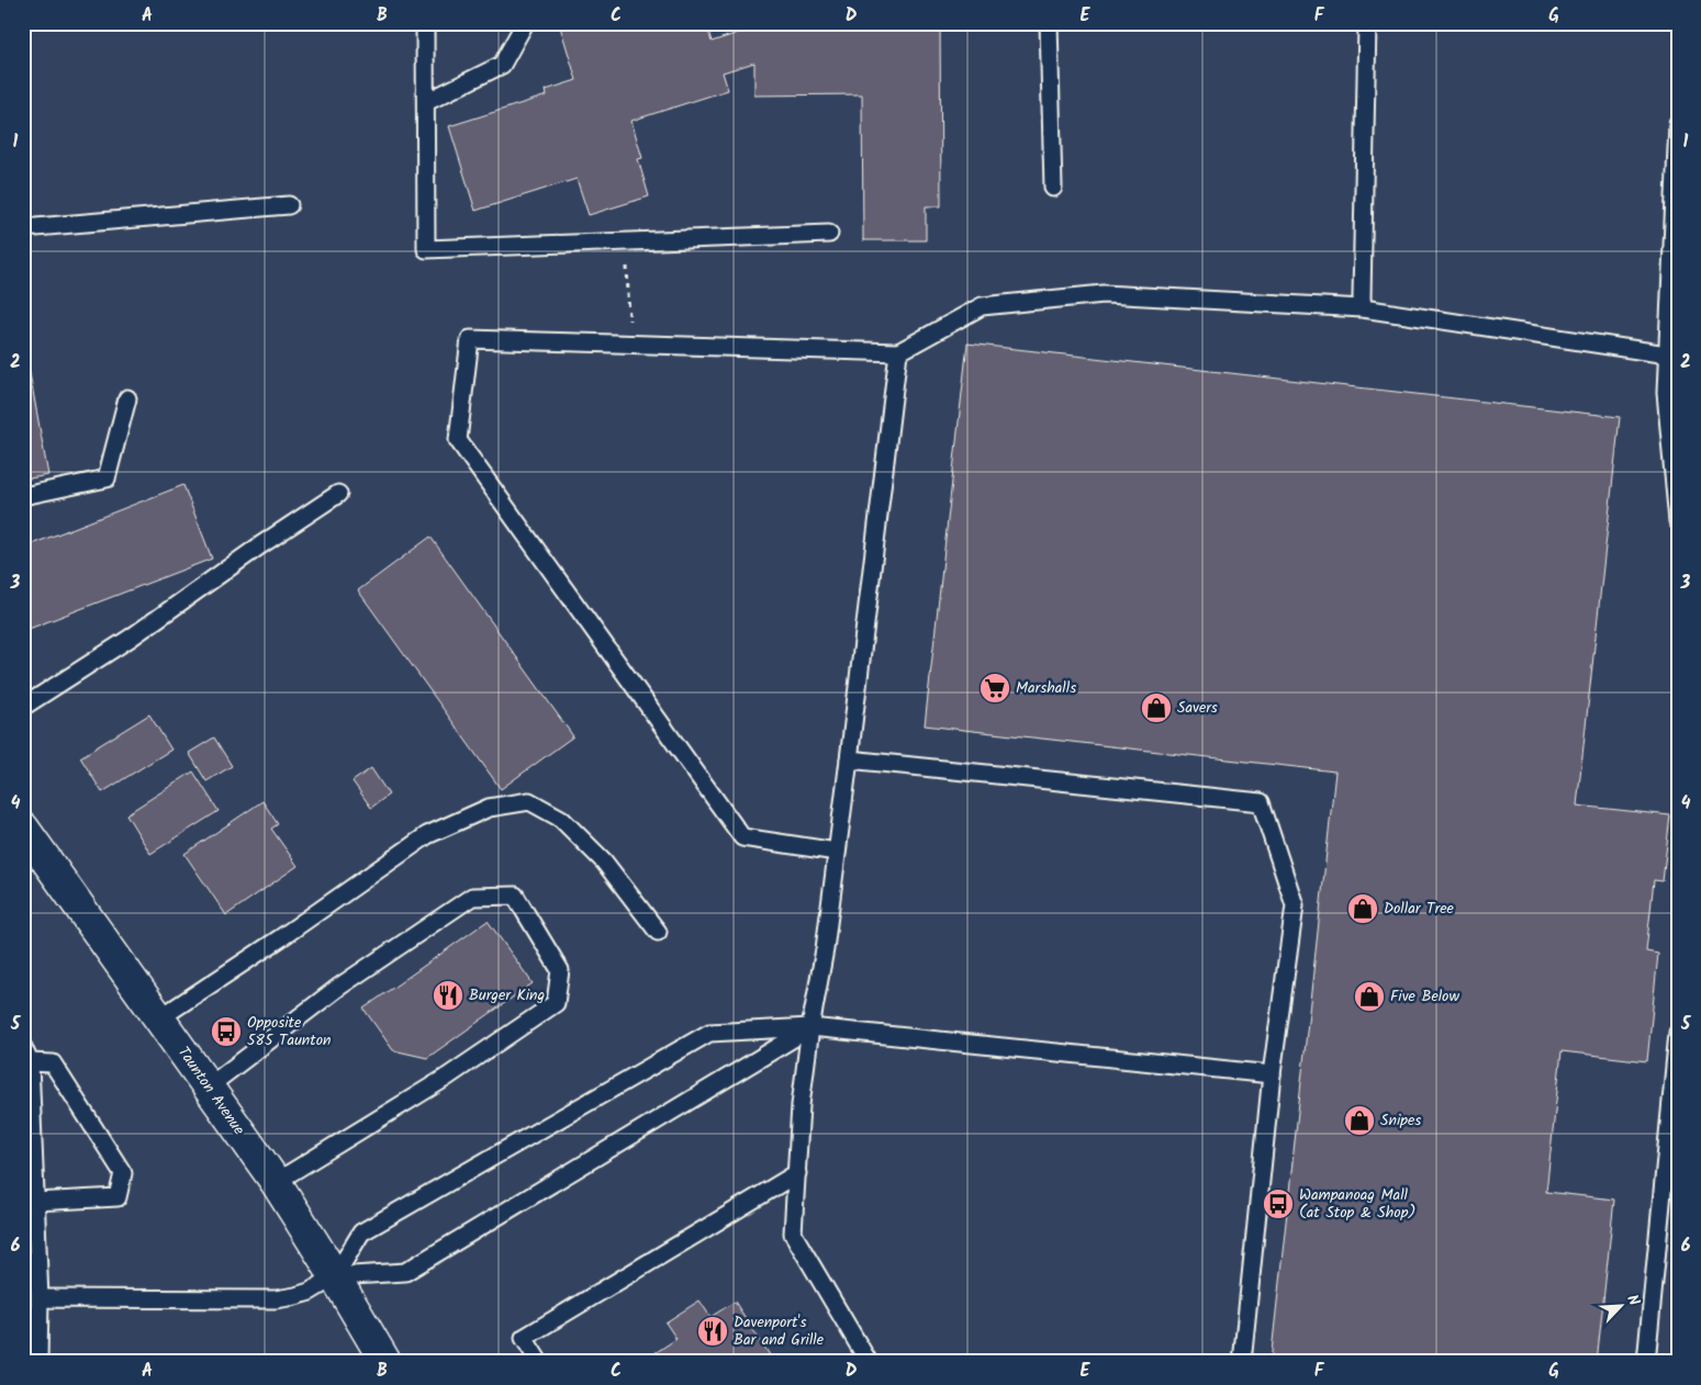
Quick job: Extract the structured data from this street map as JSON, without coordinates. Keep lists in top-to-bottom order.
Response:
{
  "streets": {
    "highway": ["Taunton Avenue"]
  },
  "places": {
    "supermarket": ["Marshalls"],
    "shop": [
      "Savers",
      "Dollar Tree",
      "Five Below",
      "Snipes"
    ],
    "restaurant": ["Burger King", "Davenport's Bar and Grille"],
    "bus stop": ["Opposite 585 Taunton", "Wampanoag Mall (at Stop & Shop)"]
  },
  "north": "top right",
  "grid": {
    "columns": [
      "A",
      "B",
      "C",
      "D",
      "E",
      "F",
      "G"
    ],
    "rows": [
      "1",
      "2",
      "3",
      "4",
      "5",
      "6"
    ]
  }
}
